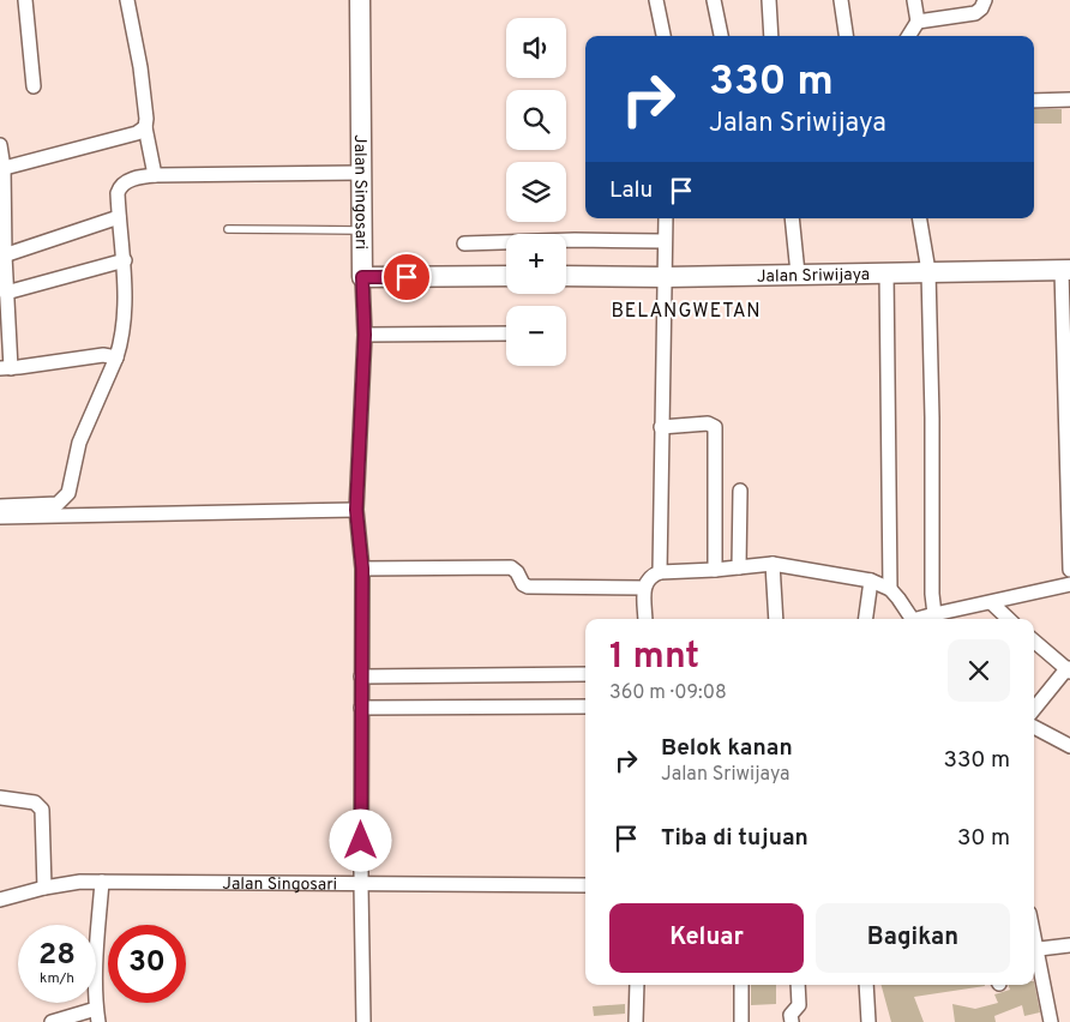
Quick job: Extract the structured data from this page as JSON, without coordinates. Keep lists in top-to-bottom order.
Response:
{
  "streets": {
    "street": ["Jalan Singosari", "Jalan Sriwijaya"]
  },
  "districts": ["BELANGWETAN"],
  "page": {
    "map_buttons": ["+", "−"],
    "turn": ["330 m", "Jalan Sriwijaya"],
    "then": "Lalu",
    "heading": ["1 mnt", "360 m · 09:08"],
    "list": [
      {
        "name": "Belok kanan",
        "note": "Jalan Sriwijaya",
        "value": "330 m"
      },
      {
        "name": "Tiba di tujuan",
        "value": "30 m"
      }
    ],
    "buttons": ["Keluar", "Bagikan"],
    "speed": "28 km/h",
    "limit": "30"
  }
}
